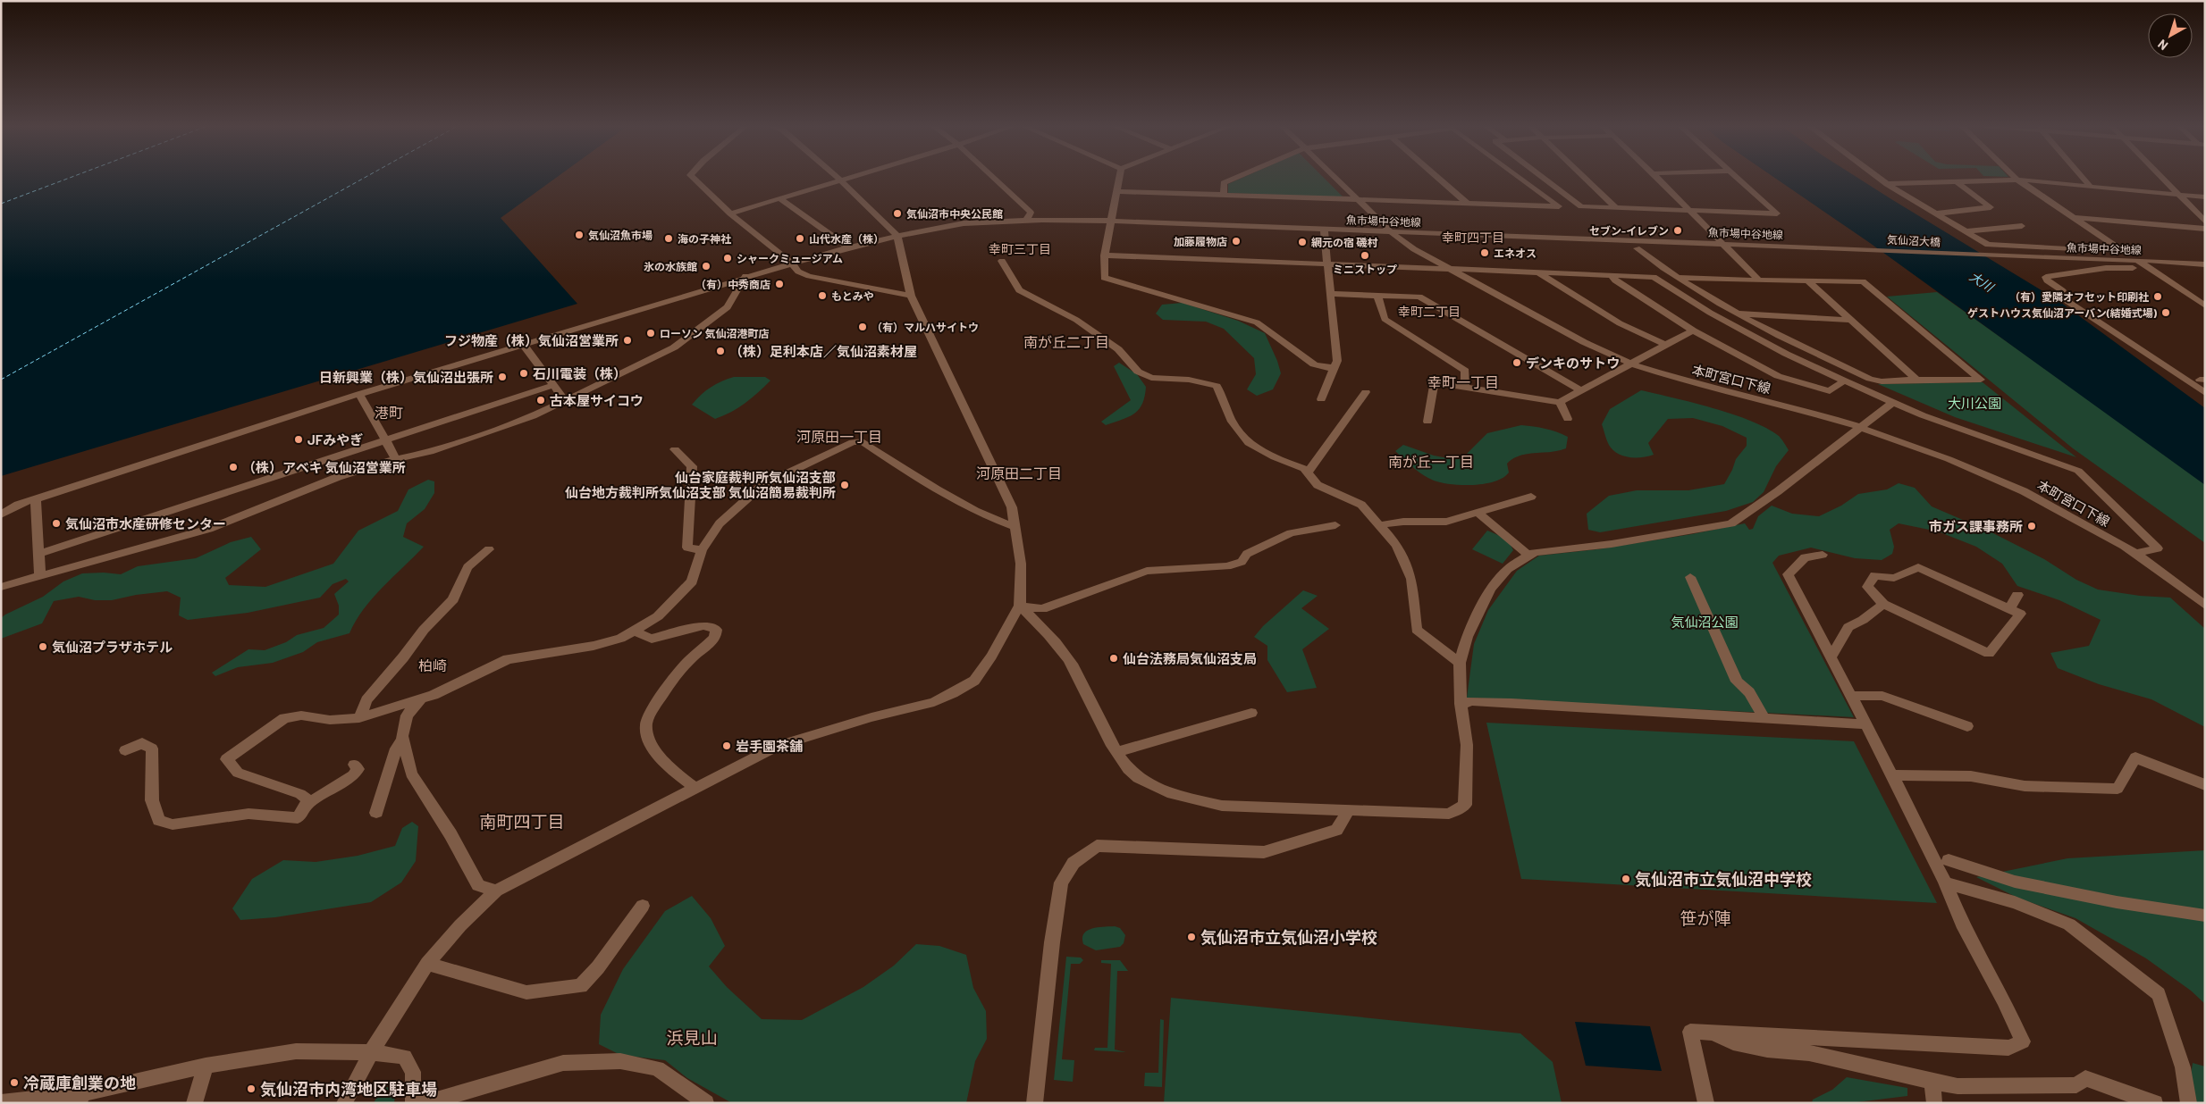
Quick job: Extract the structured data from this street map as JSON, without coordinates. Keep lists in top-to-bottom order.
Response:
{
  "streets": {
    "street": ["魚市場中谷地線", "気仙沼大橋", "本町宮口下線"]
  },
  "crossings": [
    ["魚市場中谷地線", "気仙沼大橋"],
    ["魚市場中谷地線", "本町宮口下線"]
  ],
  "districts": [
    "幸町四丁目",
    "幸町三丁目",
    "幸町二丁目",
    "南が丘二丁目",
    "幸町一丁目",
    "港町",
    "河原田一丁目",
    "南が丘一丁目",
    "河原田二丁目",
    "柏崎",
    "南町四丁目",
    "笹が陣",
    "浜見山"
  ],
  "water": ["大川"],
  "parks": ["大川公園", "気仙沼公園"],
  "places": [
    "気仙沼市中央公民館",
    "セブン-イレブン",
    "気仙沼魚市場",
    "海の子神社",
    "山代水産（株）",
    "加藤履物店",
    "網元の宿 磯村",
    "エネオス",
    "ミニストップ",
    "シャークミュージアム",
    "氷の水族館",
    "（有）中秀商店",
    "もとみや",
    "（有）愛隣オフセット印刷社",
    "ゲストハウス気仙沼アーバン(結婚式場)",
    "（有）マルハサイトウ",
    "ローソン 気仙沼港町店",
    "フジ物産（株）気仙沼営業所",
    "（株）足利本店／気仙沼素材屋",
    "デンキのサトウ",
    "石川電装（株）",
    "日新興業（株）気仙沼出張所",
    "古本屋サイコウ",
    "JFみやぎ",
    "（株）アベキ 気仙沼営業所",
    "仙台家庭裁判所気仙沼支部 仙台地方裁判所気仙沼支部 気仙沼簡易裁判所",
    "気仙沼市水産研修センター",
    "市ガス課事務所",
    "気仙沼プラザホテル",
    "仙台法務局気仙沼支局",
    "岩手園茶舗",
    "気仙沼市立気仙沼中学校",
    "気仙沼市立気仙沼小学校",
    "冷蔵庫創業の地",
    "気仙沼市内湾地区駐車場"
  ],
  "north": "bottom left"
}
